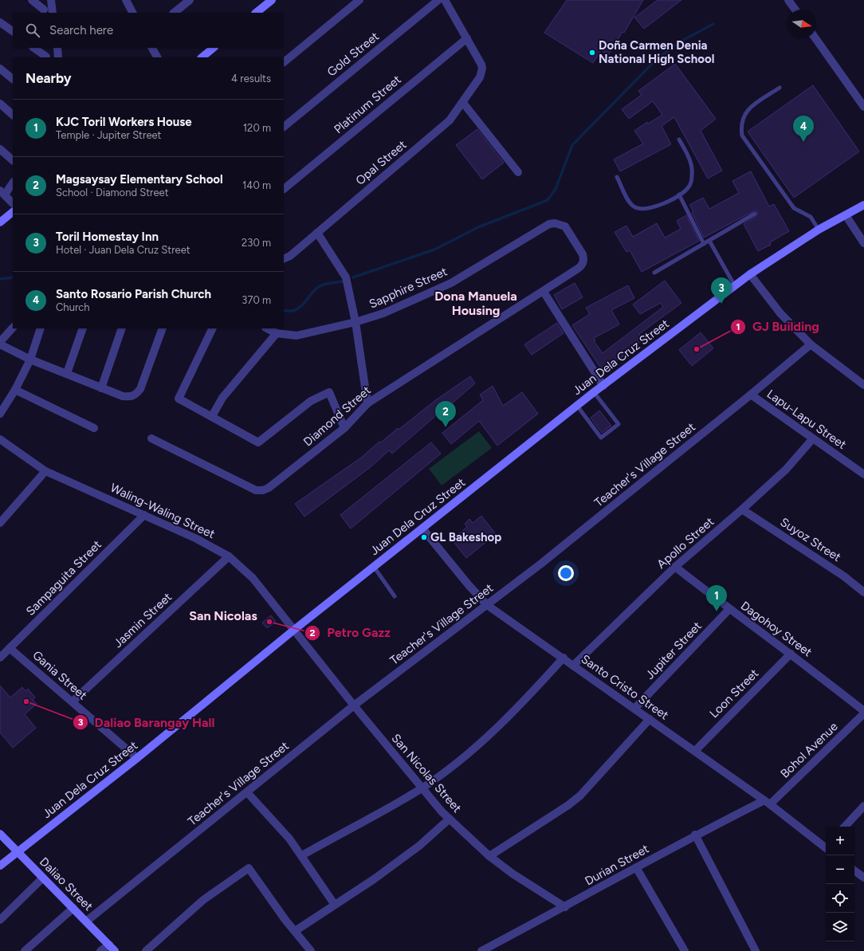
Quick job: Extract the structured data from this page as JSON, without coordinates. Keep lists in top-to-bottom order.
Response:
{
  "streets": {
    "street": [
      "Gold Street",
      "Platinum Street",
      "Opal Street",
      "Sapphire Street",
      "Juan Dela Cruz Street",
      "Diamond Street",
      "Lapu-Lapu Street",
      "Teacher's Village Street",
      "Waling-Waling Street",
      "Suyoz Street",
      "Apollo Street",
      "Sampaguita Street",
      "Jasmin Street",
      "Dagohoy Street",
      "Jupiter Street",
      "Gania Street",
      "Santo Cristo Street",
      "Loon Street",
      "Bohol Avenue",
      "San Nicolas Street",
      "Durian Street",
      "Daliao Street"
    ]
  },
  "crossings": [
    ["Platinum Street", "Opal Street"],
    ["Sapphire Street", "Diamond Street"],
    ["Juan Dela Cruz Street", "Waling-Waling Street"],
    ["Juan Dela Cruz Street", "Gania Street"],
    ["Juan Dela Cruz Street", "Santo Cristo Street"],
    ["Juan Dela Cruz Street", "San Nicolas Street"],
    ["Juan Dela Cruz Street", "Daliao Street"],
    ["Lapu-Lapu Street", "Teacher's Village Street"],
    ["Lapu-Lapu Street", "Apollo Street"],
    ["Teacher's Village Street", "Santo Cristo Street"],
    ["Teacher's Village Street", "San Nicolas Street"],
    ["Teacher's Village Street", "Daliao Street"],
    ["Waling-Waling Street", "Sampaguita Street"],
    ["Waling-Waling Street", "Jasmin Street"],
    ["Waling-Waling Street", "San Nicolas Street"],
    ["Suyoz Street", "Apollo Street"],
    ["Apollo Street", "Dagohoy Street"],
    ["Apollo Street", "Santo Cristo Street"],
    ["Sampaguita Street", "Gania Street"],
    ["Jasmin Street", "Gania Street"],
    ["Dagohoy Street", "Jupiter Street"],
    ["Dagohoy Street", "Loon Street"],
    ["Jupiter Street", "Santo Cristo Street"],
    ["Santo Cristo Street", "Loon Street"],
    ["Santo Cristo Street", "Bohol Avenue"],
    ["Santo Cristo Street", "Durian Street"],
    ["Bohol Avenue", "Durian Street"],
    ["San Nicolas Street", "Durian Street"]
  ],
  "districts": ["Dona Manuela Housing", "San Nicolas"],
  "places": [
    "Doña Carmen Denia National High School",
    "GJ Building",
    "GL Bakeshop",
    "Petro Gazz",
    "Daliao Barangay Hall"
  ],
  "north": "right",
  "page": {
    "search": "Search here",
    "heading": ["Nearby", "4 results"],
    "list": [
      {
        "mark": "1",
        "name": "KJC Toril Workers House",
        "note": "Temple · Jupiter Street",
        "value": "120 m"
      },
      {
        "mark": "2",
        "name": "Magsaysay Elementary School",
        "note": "School · Diamond Street",
        "value": "140 m"
      },
      {
        "mark": "3",
        "name": "Toril Homestay Inn",
        "note": "Hotel · Juan Dela Cruz Street",
        "value": "230 m"
      },
      {
        "mark": "4",
        "name": "Santo Rosario Parish Church",
        "note": "Church",
        "value": "370 m"
      }
    ],
    "pins": [
      "4",
      "3",
      "2",
      "1"
    ],
    "map_buttons": ["+", "−"]
  }
}
